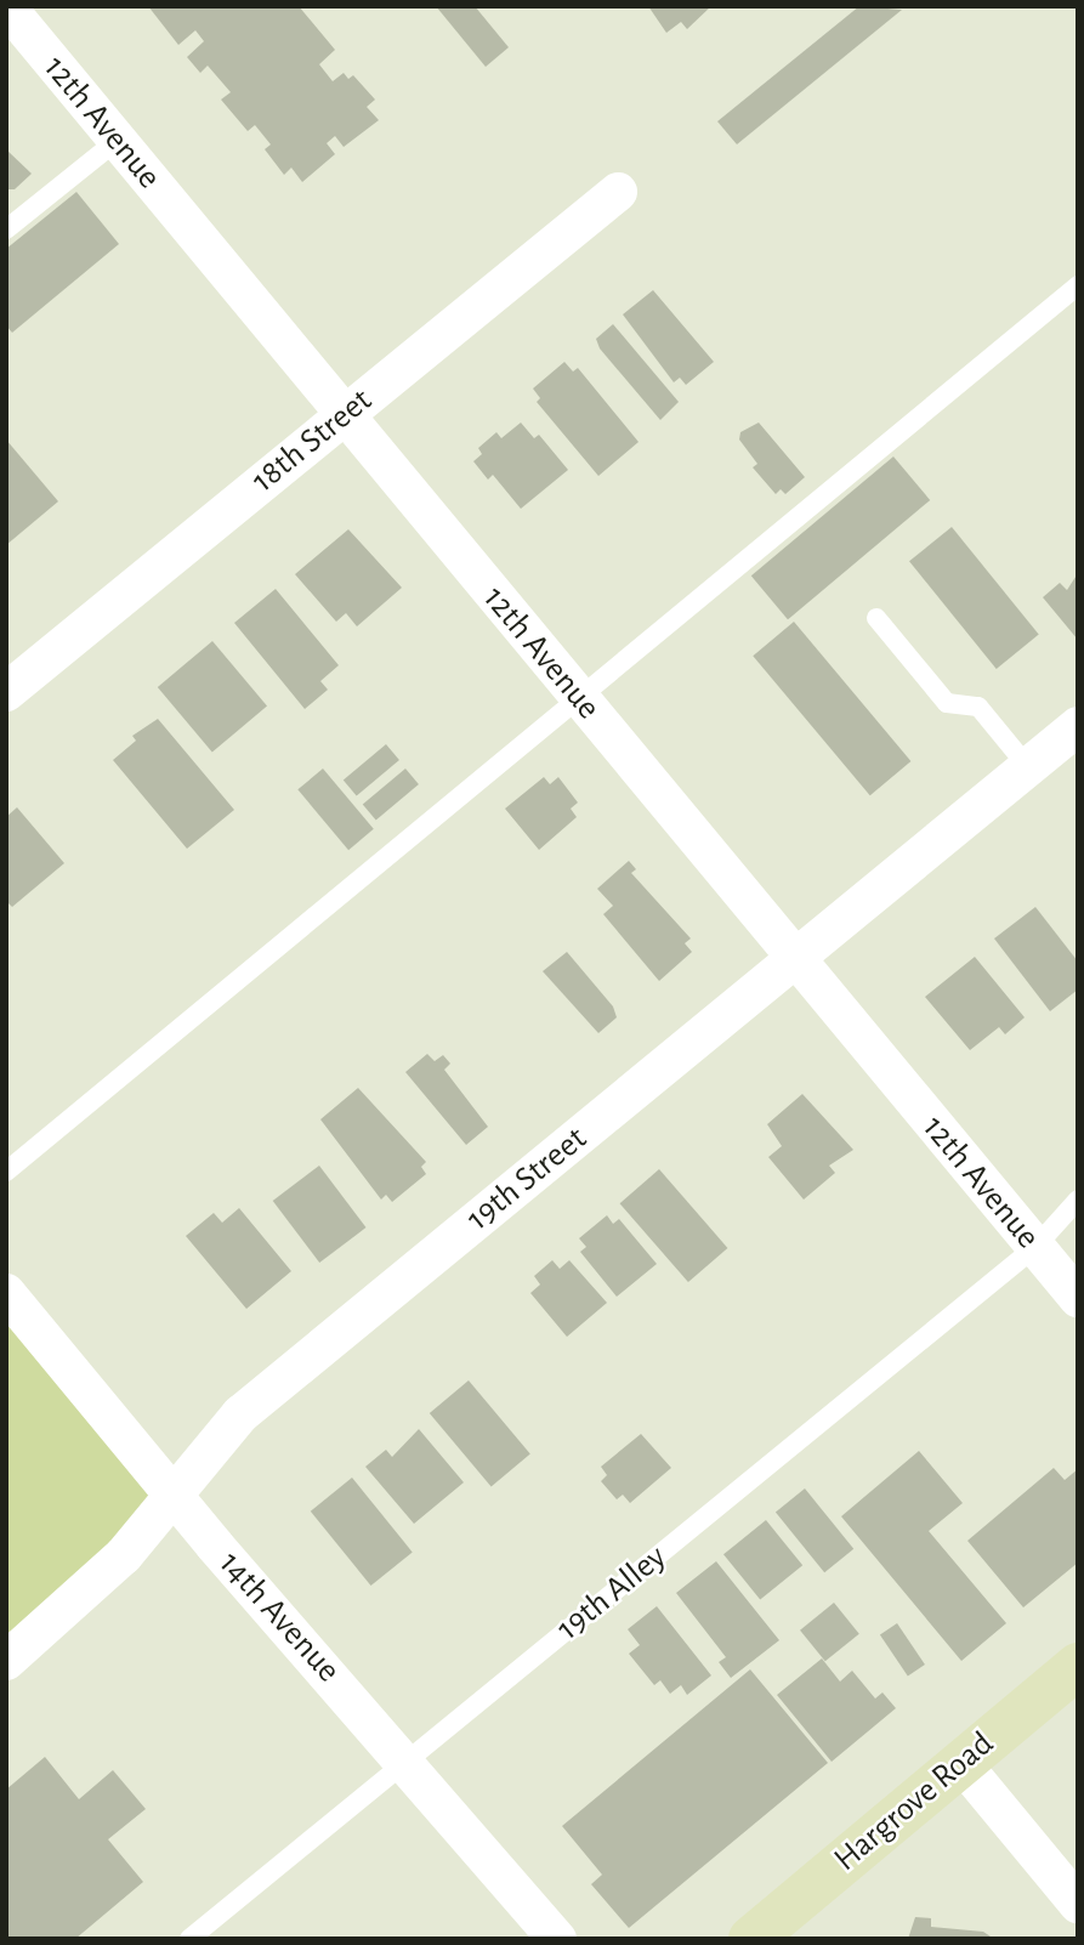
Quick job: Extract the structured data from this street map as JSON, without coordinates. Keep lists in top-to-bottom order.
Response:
{
  "streets": {
    "main road": ["Hargrove Road"],
    "street": [
      "12th Avenue",
      "18th Street",
      "19th Street",
      "14th Avenue"
    ],
    "lane": ["19th Alley"]
  },
  "crossings": [
    ["12th Avenue", "18th Street"],
    ["12th Avenue", "19th Street"],
    ["12th Avenue", "19th Alley"],
    ["19th Street", "14th Avenue"],
    ["19th Alley", "14th Avenue"]
  ]
}
